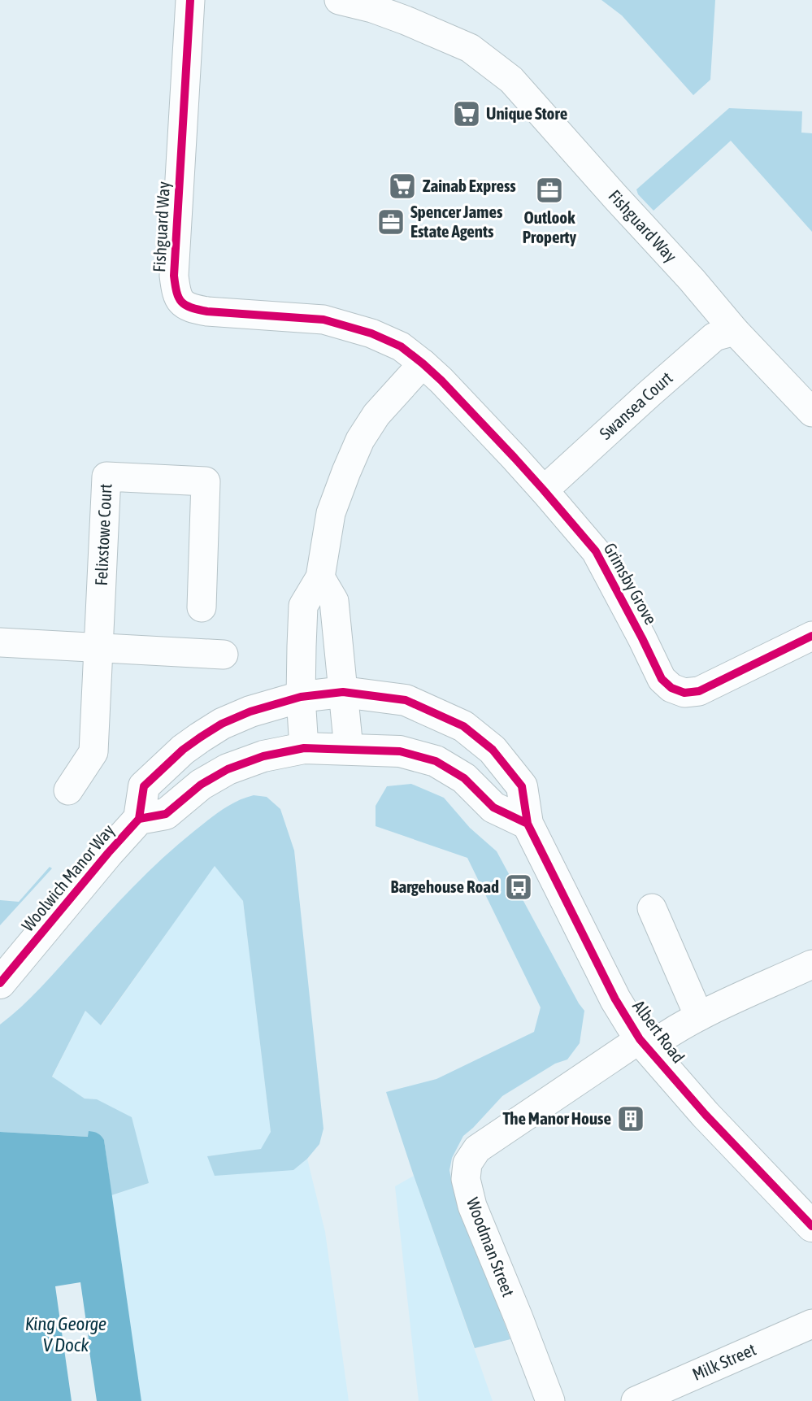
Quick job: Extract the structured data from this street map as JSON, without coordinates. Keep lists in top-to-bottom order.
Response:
{
  "streets": {
    "highway": ["Woolwich Manor Way", "Albert Road"],
    "street": [
      "Fishguard Way",
      "Swansea Court",
      "Felixstowe Court",
      "Grimsby Grove",
      "Woodman Street",
      "Milk Street"
    ]
  },
  "crossings": [
    ["Fishguard Way", "Swansea Court"],
    ["Fishguard Way", "Grimsby Grove"],
    ["Swansea Court", "Grimsby Grove"],
    ["Woolwich Manor Way", "Albert Road"],
    ["Albert Road", "Woodman Street"]
  ],
  "water": ["King George V Dock"],
  "places": {
    "supermarket": ["Unique Store", "Zainab Express"],
    "office": ["Outlook Property", "Spencer James Estate Agents"],
    "bus stop": ["Bargehouse Road"],
    "building": ["The Manor House"]
  }
}
